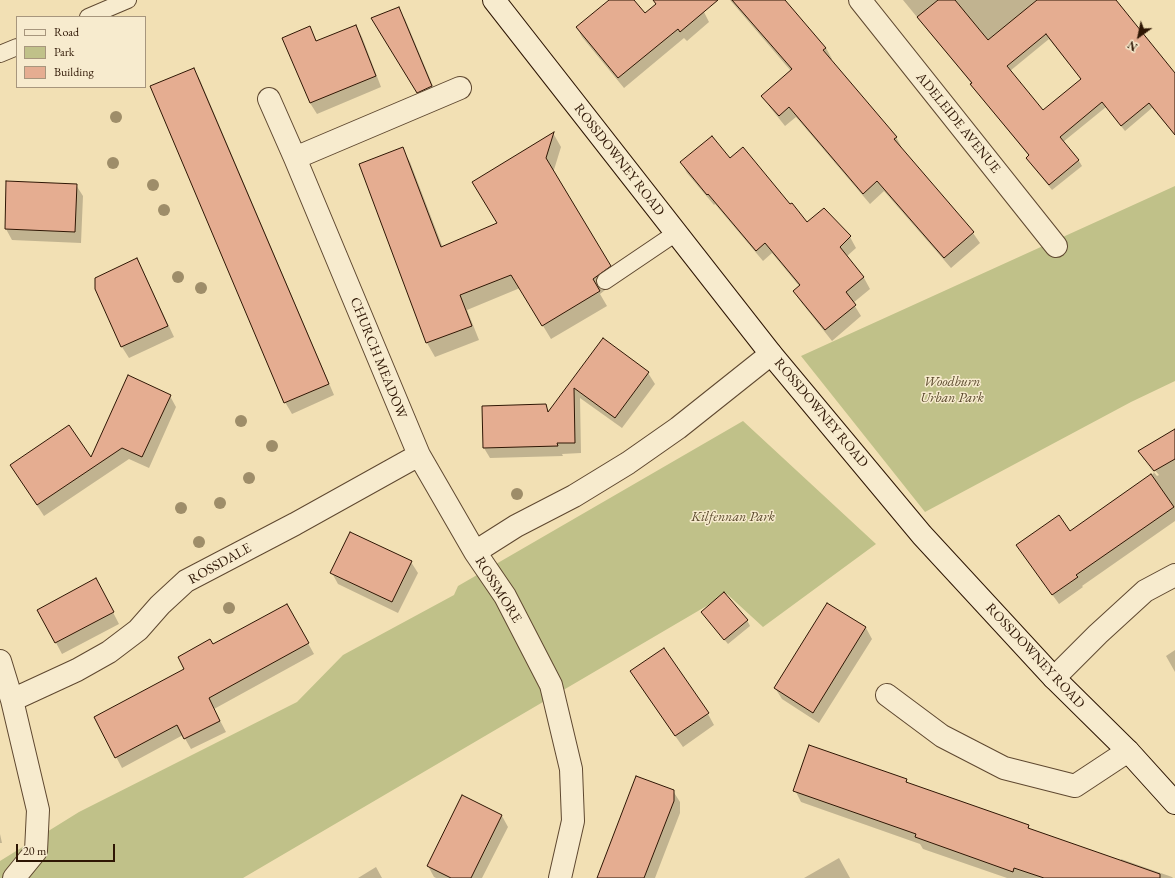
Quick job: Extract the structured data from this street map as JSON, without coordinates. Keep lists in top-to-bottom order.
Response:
{
  "streets": {
    "street": [
      "ADELEIDE AVENUE",
      "ROSSDOWNEY ROAD",
      "CHURCH MEADOW",
      "ROSSDALE",
      "ROSSMORE"
    ]
  },
  "crossings": [
    ["ROSSDOWNEY ROAD", "ROSSMORE"],
    ["CHURCH MEADOW", "ROSSDALE"],
    ["CHURCH MEADOW", "ROSSMORE"]
  ],
  "parks": ["Woodburn Urban Park", "Kilfennan Park"],
  "legend": ["Road", "Park", "Building"],
  "scale_bar": "20 m",
  "north": "bottom left"
}
